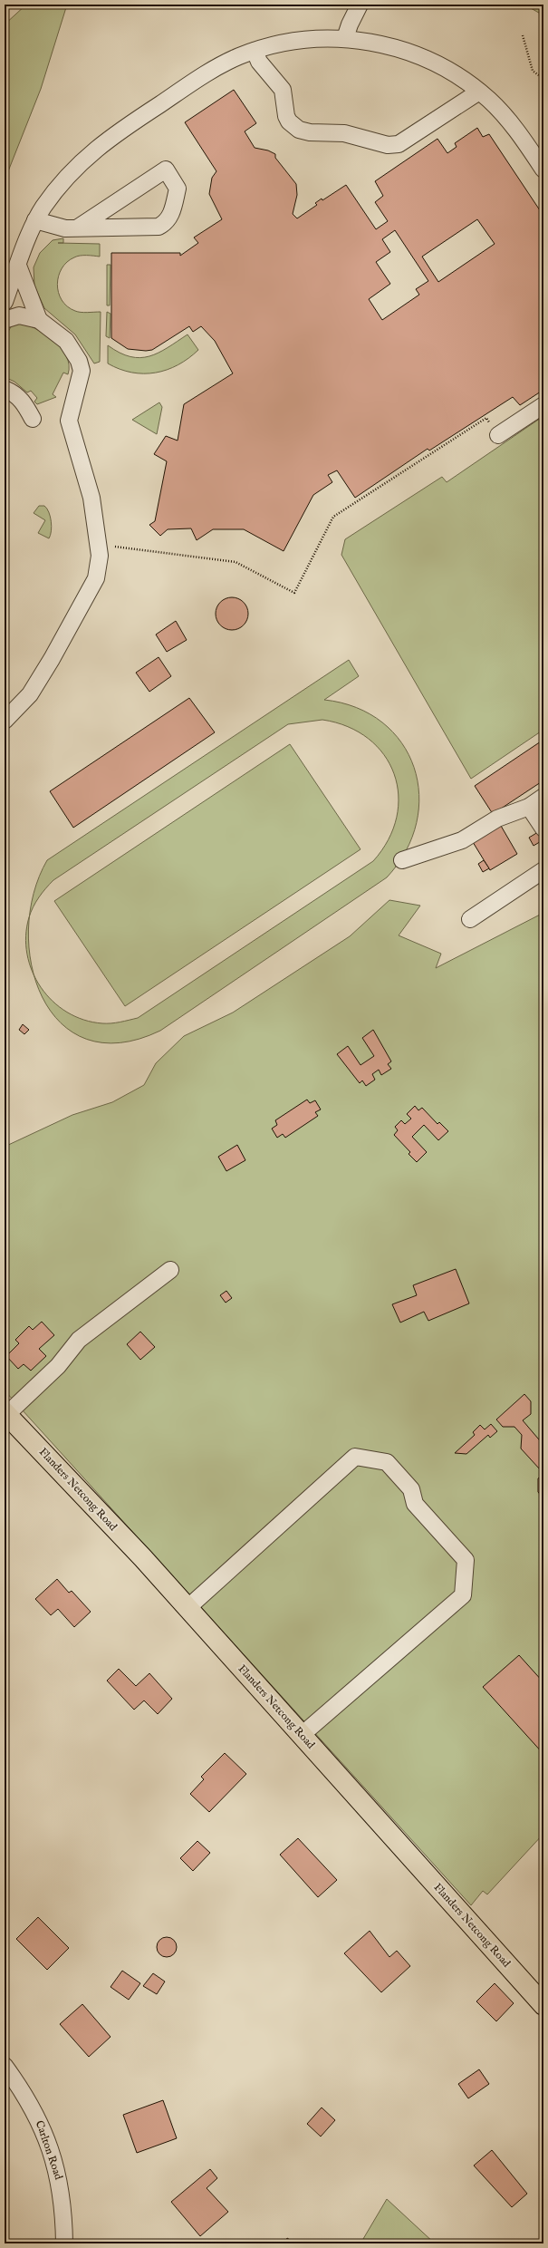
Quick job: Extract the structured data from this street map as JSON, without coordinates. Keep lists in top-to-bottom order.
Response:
{
  "streets": {
    "main road": ["Flanders Netcong Road"],
    "street": ["Carlton Road"]
  }
}
